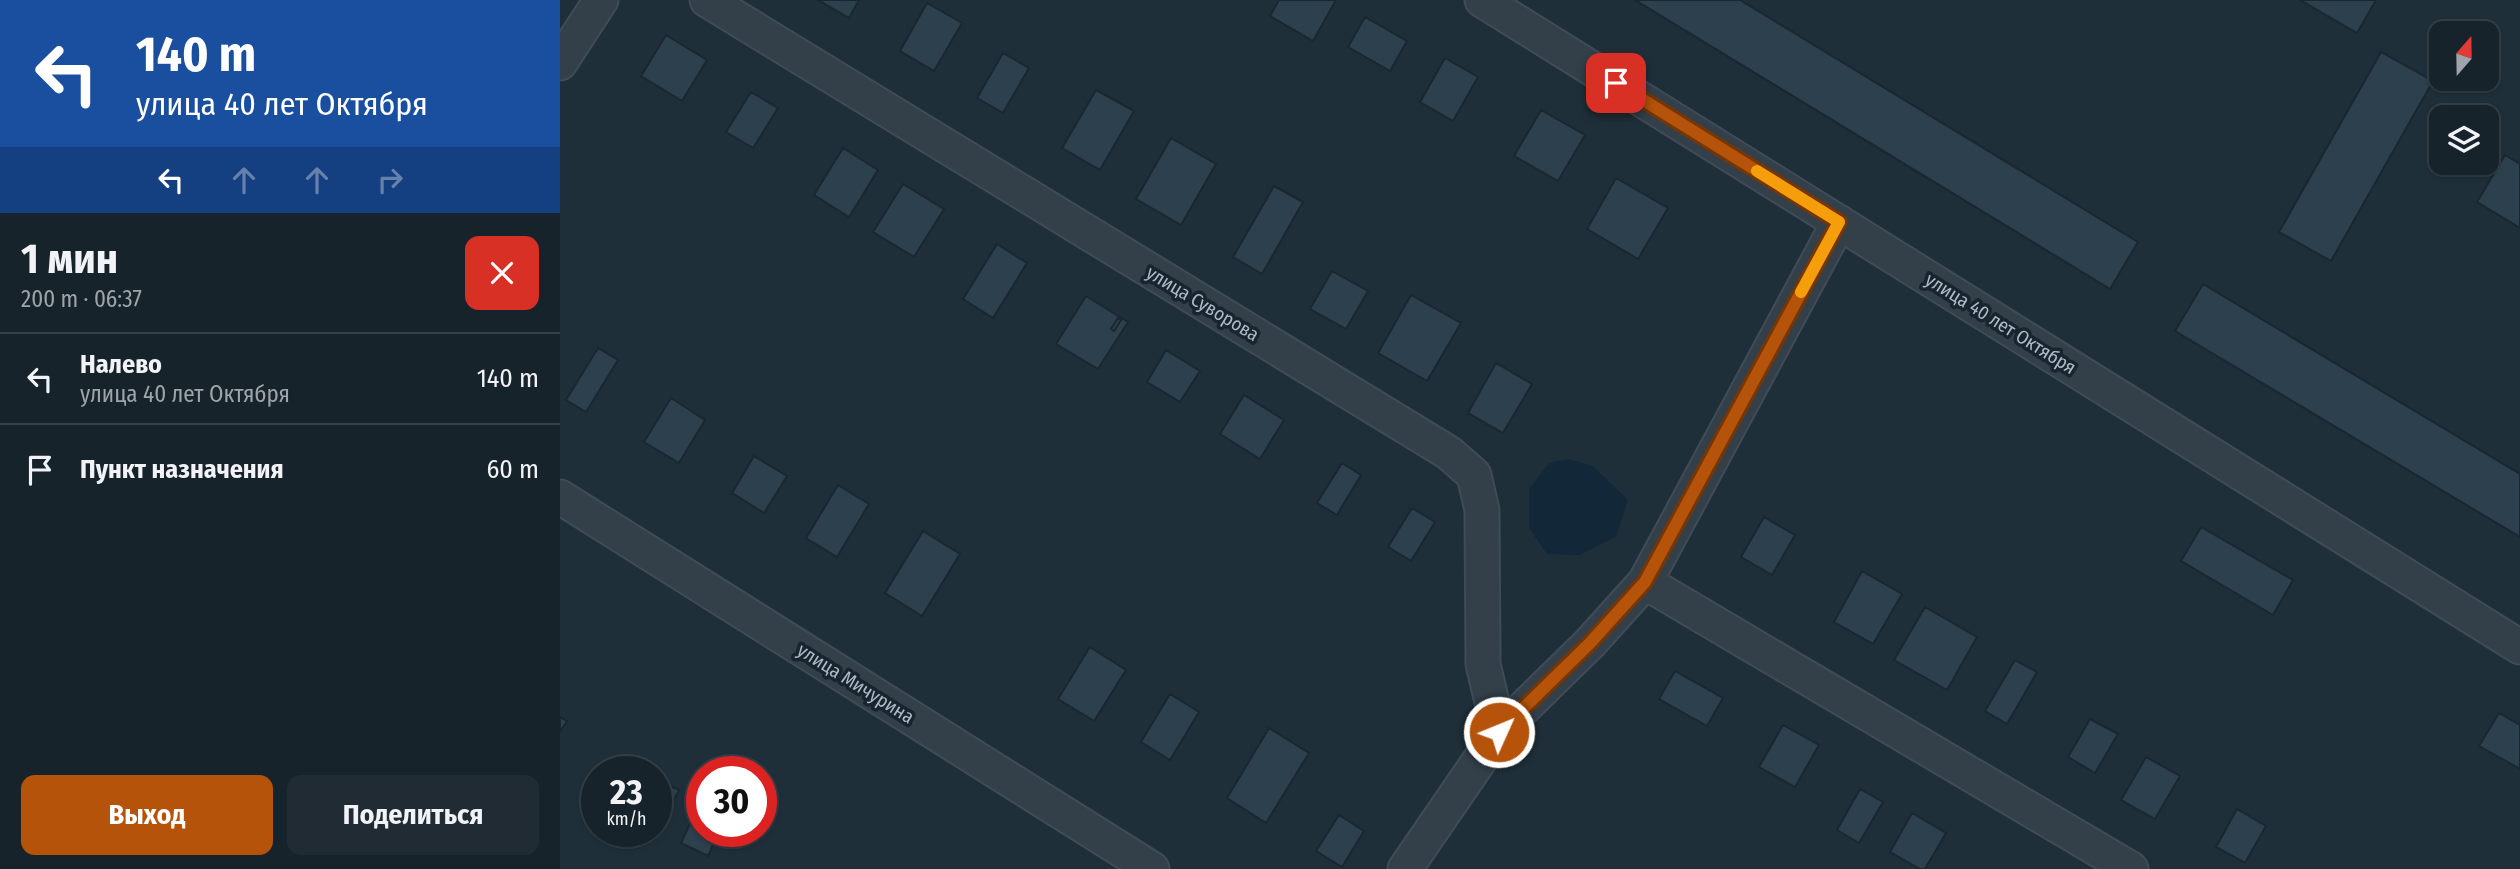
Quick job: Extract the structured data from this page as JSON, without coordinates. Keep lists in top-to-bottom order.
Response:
{
  "streets": {
    "street": ["улица Суворова", "улица 40 лет Октября", "улица Мичурина"]
  },
  "north": "top",
  "page": {
    "turn": ["140 m", "улица 40 лет Октября"],
    "heading": ["1 мин", "200 m · 06:37"],
    "list": [
      {
        "name": "Налево",
        "note": "улица 40 лет Октября",
        "value": "140 m"
      },
      {
        "name": "Пункт назначения",
        "value": "60 m"
      }
    ],
    "speed": "23 km/h",
    "limit": "30",
    "buttons": ["Выход", "Поделиться"]
  }
}
